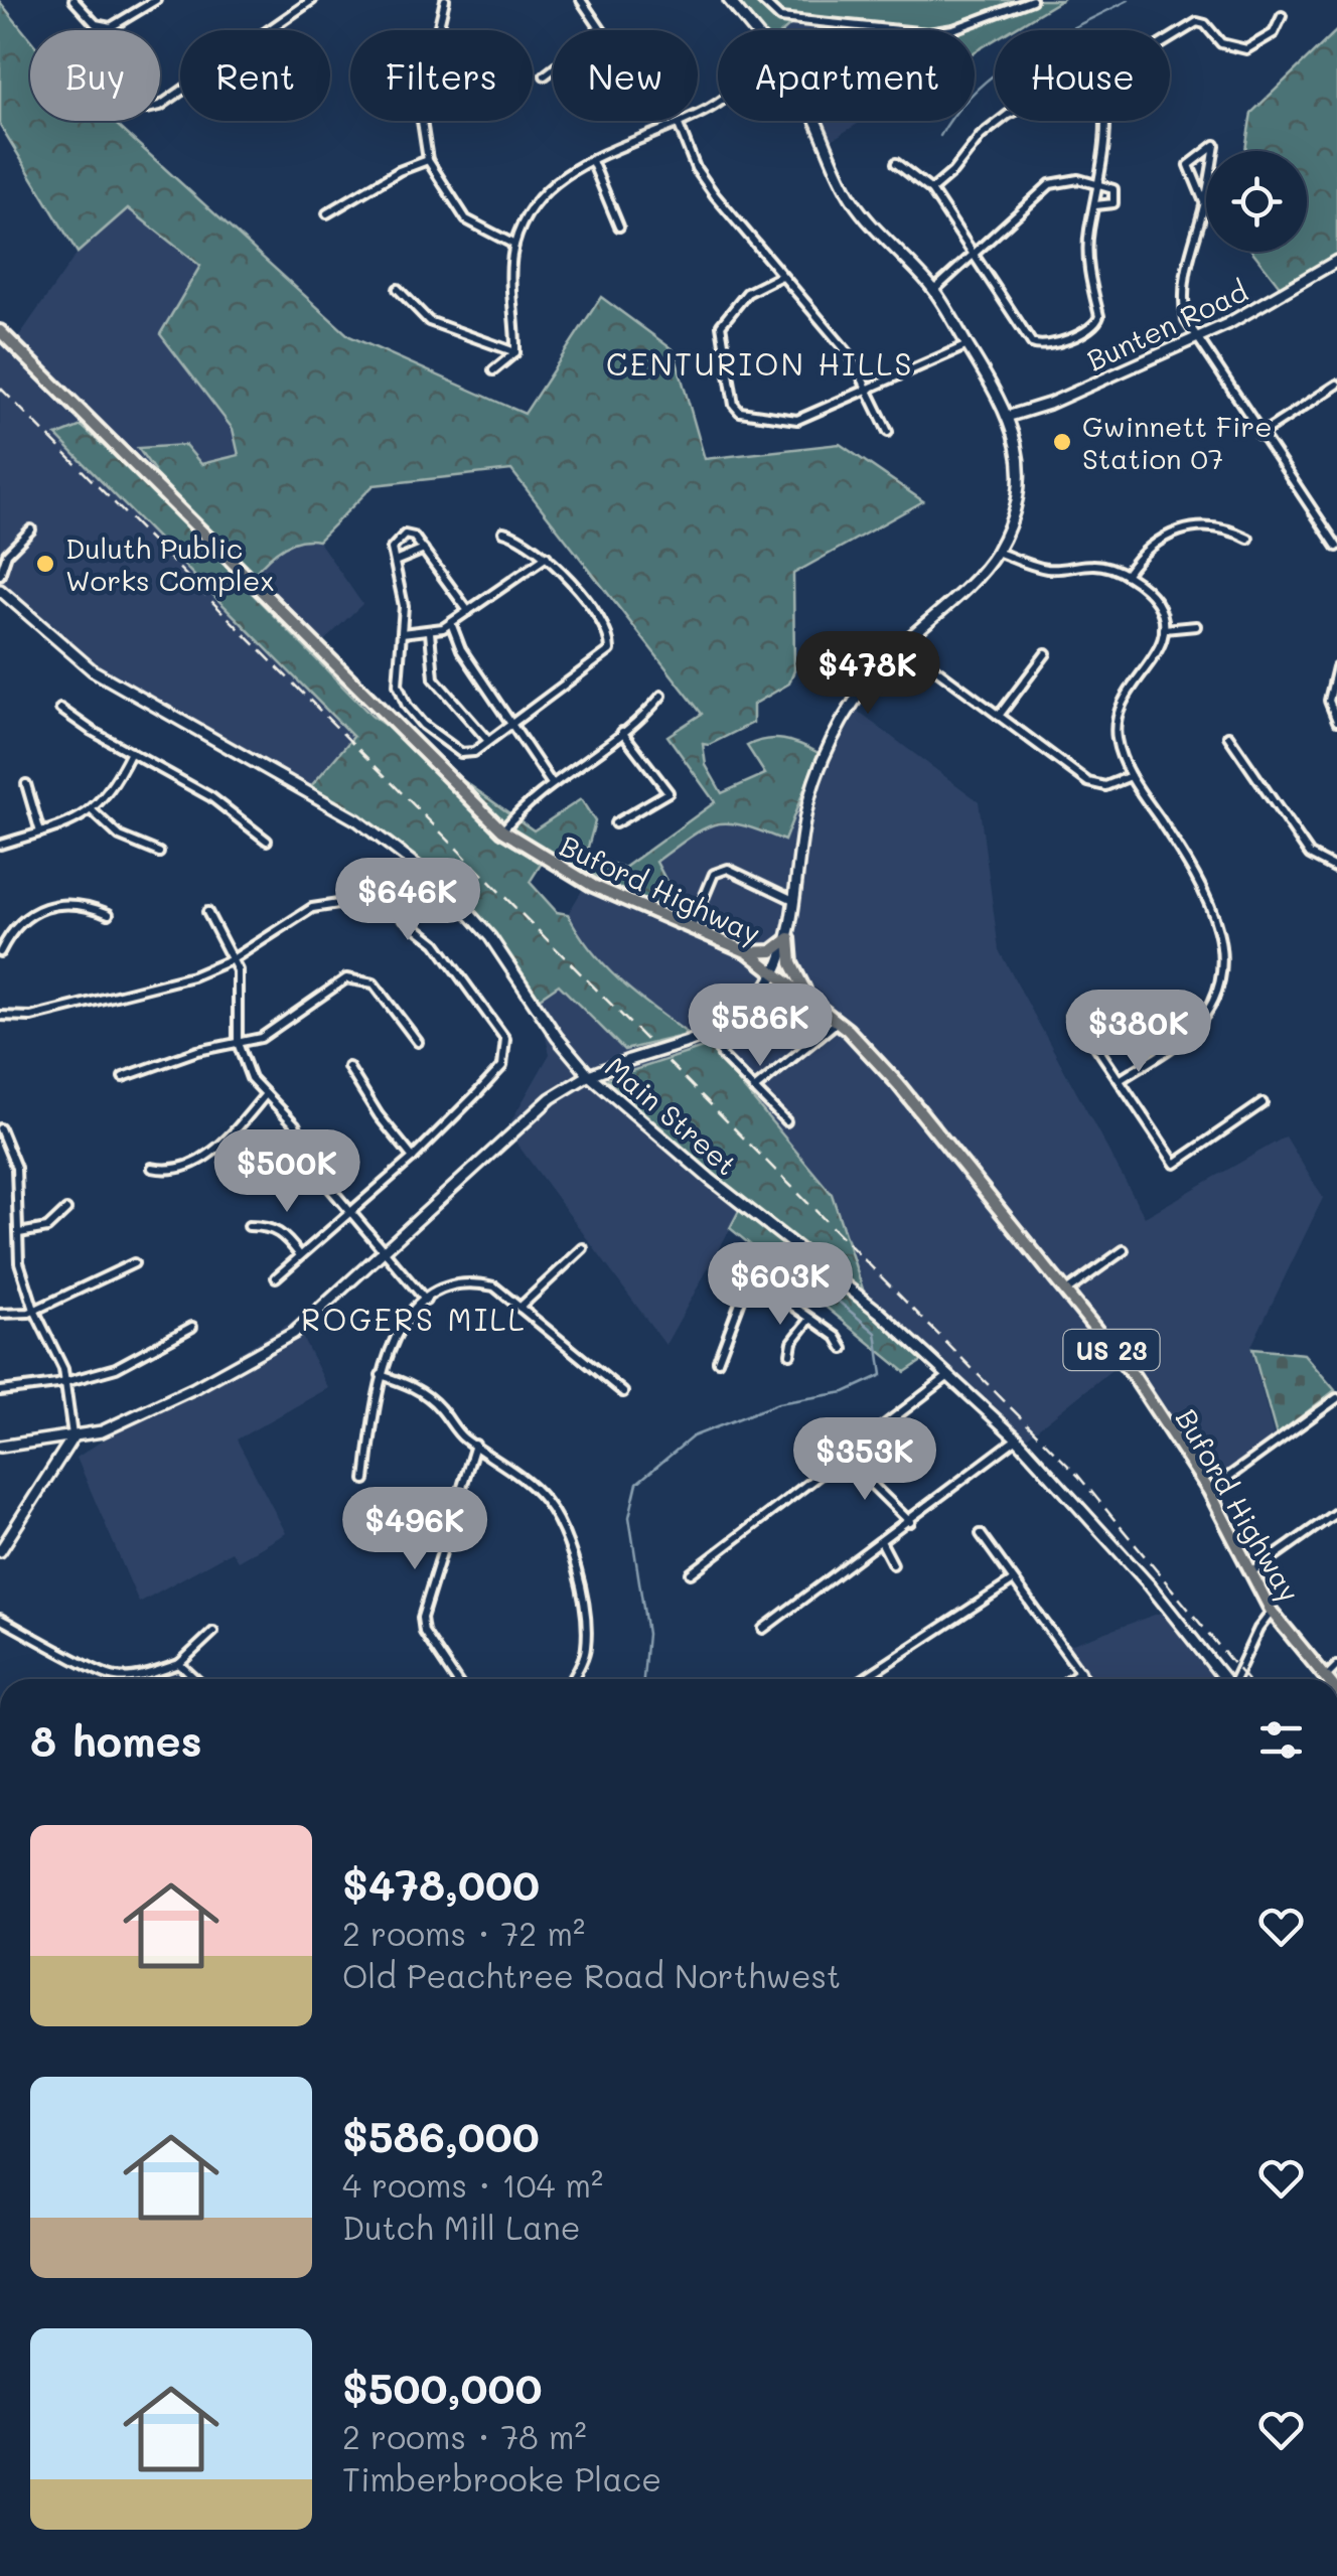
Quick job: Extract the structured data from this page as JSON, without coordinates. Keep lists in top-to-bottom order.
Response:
{
  "streets": {
    "main road": ["Buford Highway", "US 23"],
    "street": ["Bunten Road", "Main Street"]
  },
  "districts": ["CENTURION HILLS", "ROGERS MILL"],
  "places": ["Gwinnett Fire Station 07", "Duluth Public Works Complex"],
  "page": {
    "chip": [
      "Buy",
      "Rent",
      "Filters",
      "New",
      "Apartment",
      "House"
    ],
    "price": [
      "$478K",
      "$646K",
      "$586K",
      "$380K",
      "$500K",
      "$603K",
      "$353K",
      "$496K"
    ],
    "heading": "8 homes",
    "list": [
      {
        "name": "$478,000",
        "note": "2 rooms · 72 m² · Old Peachtree Road Northwest"
      },
      {
        "name": "$586,000",
        "note": "4 rooms · 104 m² · Dutch Mill Lane"
      },
      {
        "name": "$500,000",
        "note": "2 rooms · 78 m² · Timberbrooke Place"
      }
    ]
  }
}
